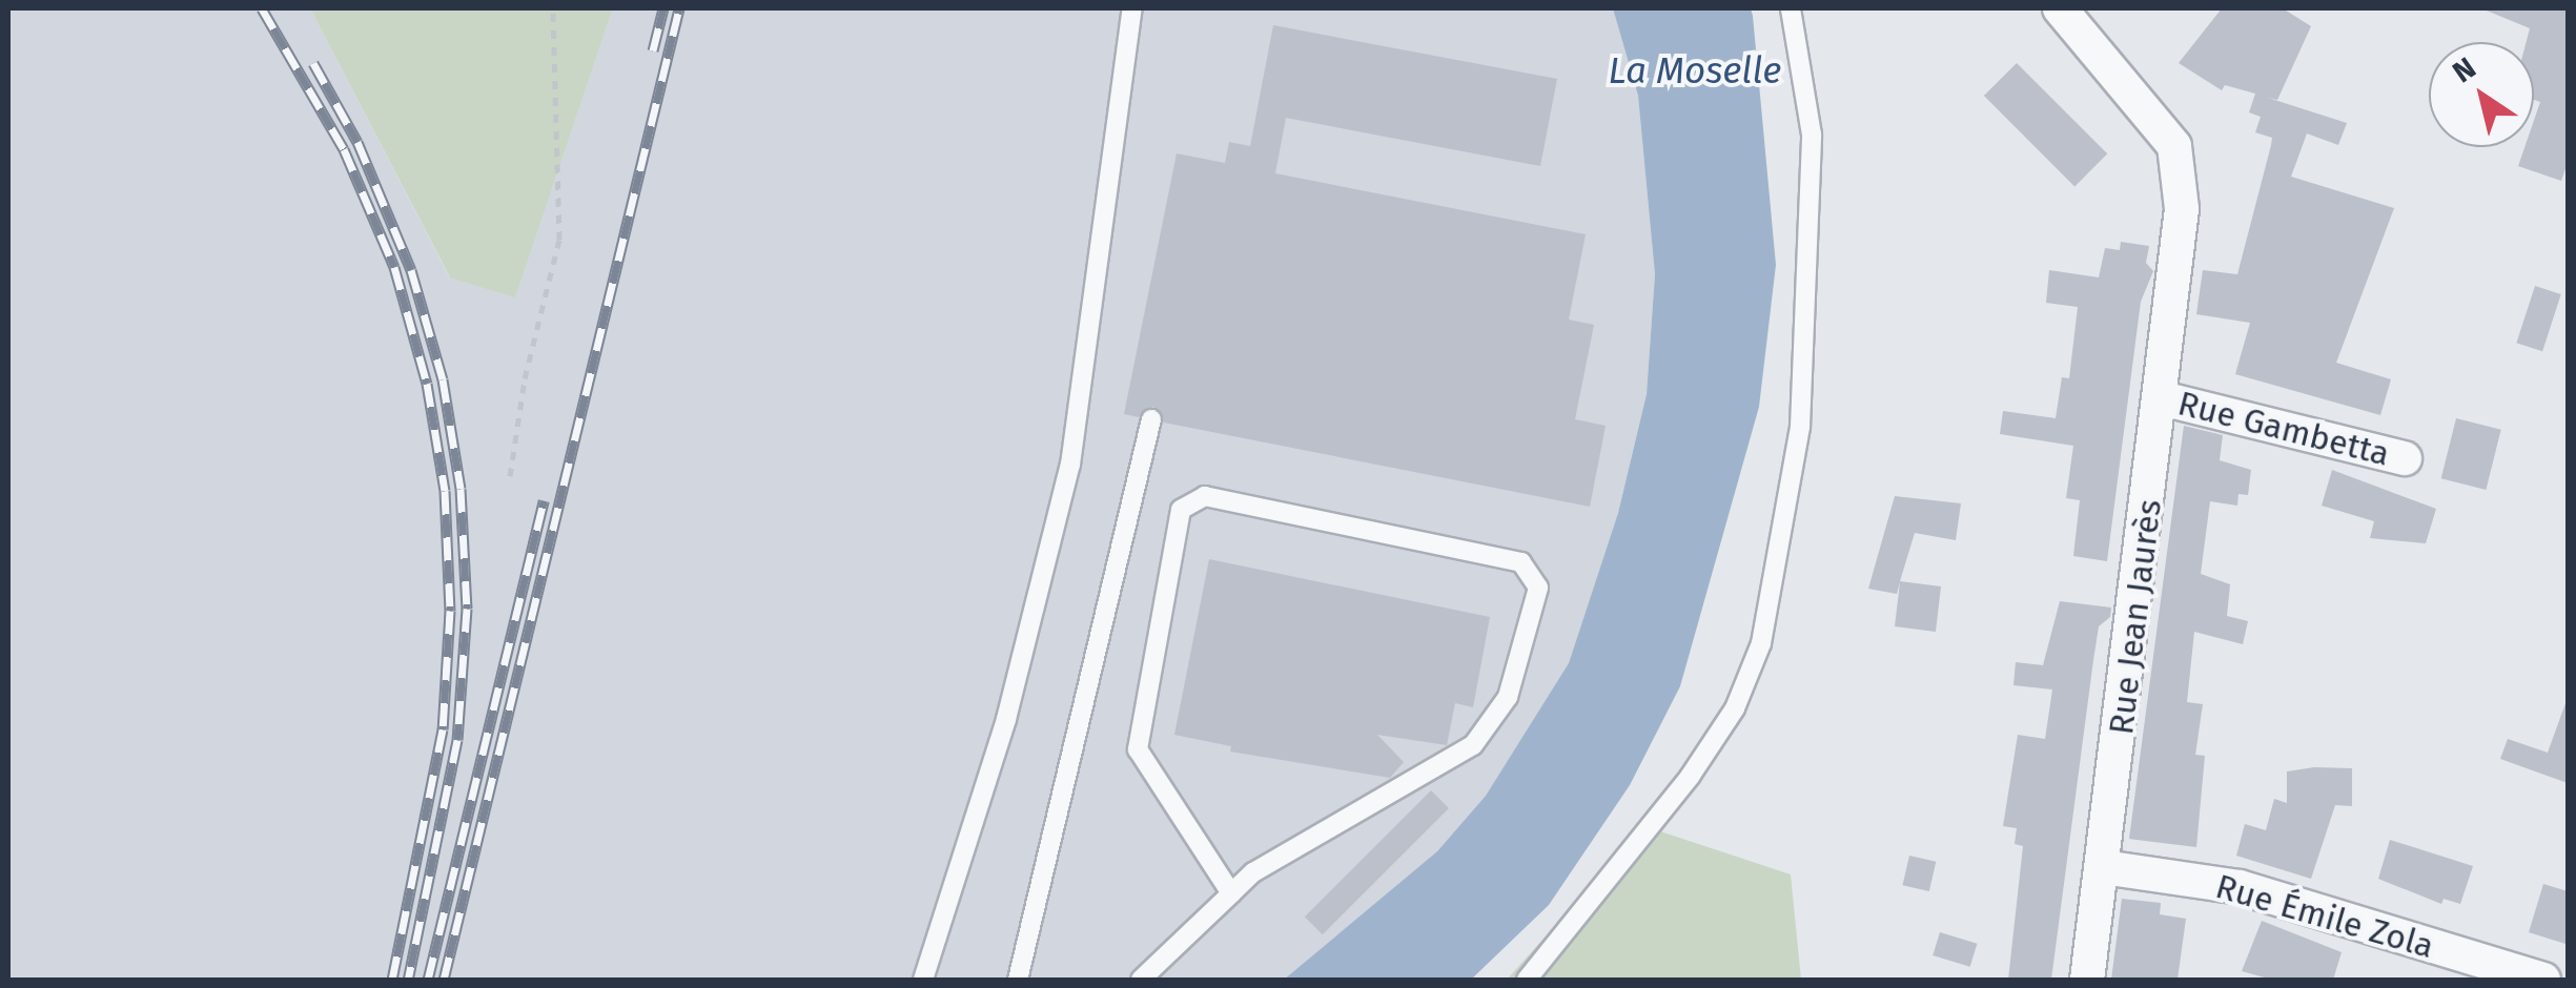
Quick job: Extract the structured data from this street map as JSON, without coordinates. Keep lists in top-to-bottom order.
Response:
{
  "streets": {
    "street": ["Rue Gambetta", "Rue Jean Jaurès", "Rue Émile Zola"]
  },
  "crossings": [
    ["Rue Gambetta", "Rue Jean Jaurès"],
    ["Rue Jean Jaurès", "Rue Émile Zola"]
  ],
  "water": ["La Moselle"],
  "north": "top left"
}
